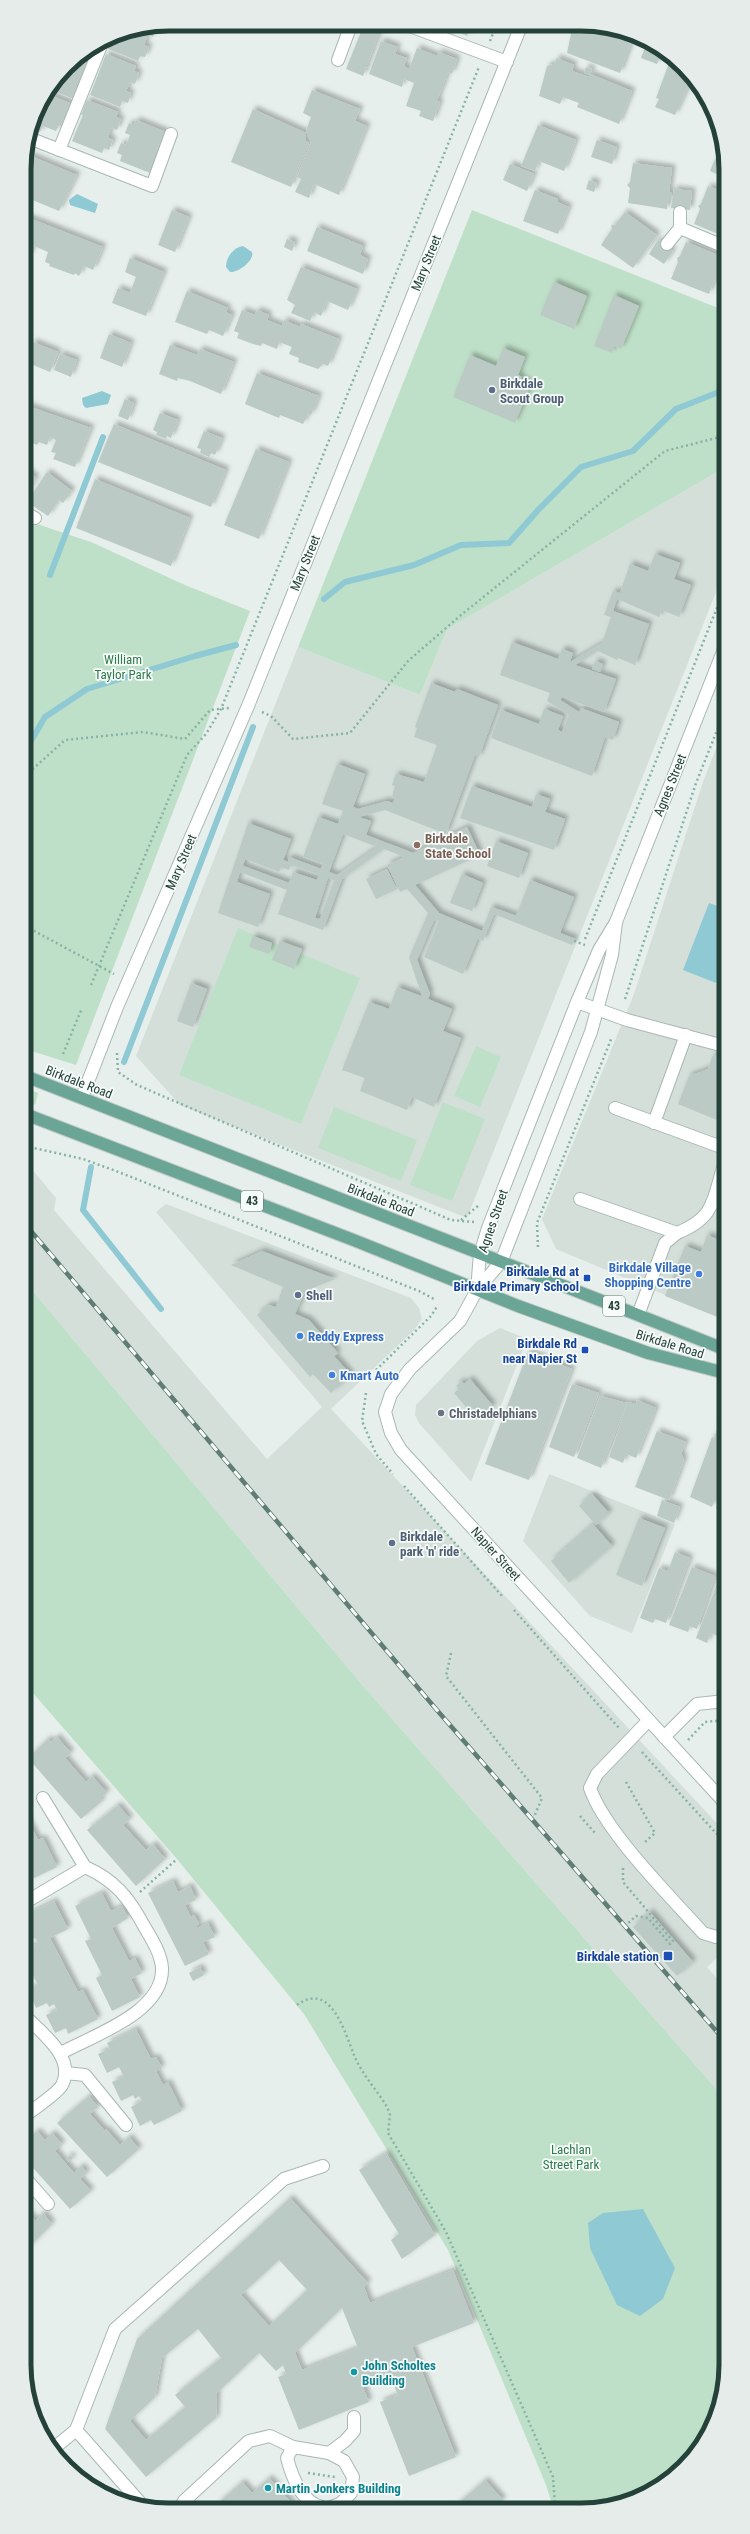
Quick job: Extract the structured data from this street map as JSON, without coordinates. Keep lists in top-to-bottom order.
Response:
{
  "streets": {
    "main road": ["Birkdale Road", "43"],
    "street": ["Mary Street", "Agnes Street", "Napier Street"]
  },
  "crossings": [
    ["Mary Street", "Birkdale Road"],
    ["Agnes Street", "Birkdale Road"],
    ["Agnes Street", "Napier Street"],
    ["Birkdale Road", "Napier Street"]
  ],
  "parks": ["William Taylor Park", "Lachlan Street Park"],
  "places": {
    "other": [
      "Birkdale Scout Group",
      "Birkdale State School",
      "Birkdale Village Shopping Centre",
      "Shell",
      "Reddy Express",
      "Kmart Auto",
      "Christadelphians",
      "Birkdale park 'n' ride",
      "John Scholtes Building",
      "Martin Jonkers Building"
    ],
    "transit": ["Birkdale Rd at Birkdale Primary School", "Birkdale Rd near Napier St", "Birkdale station"]
  }
}
